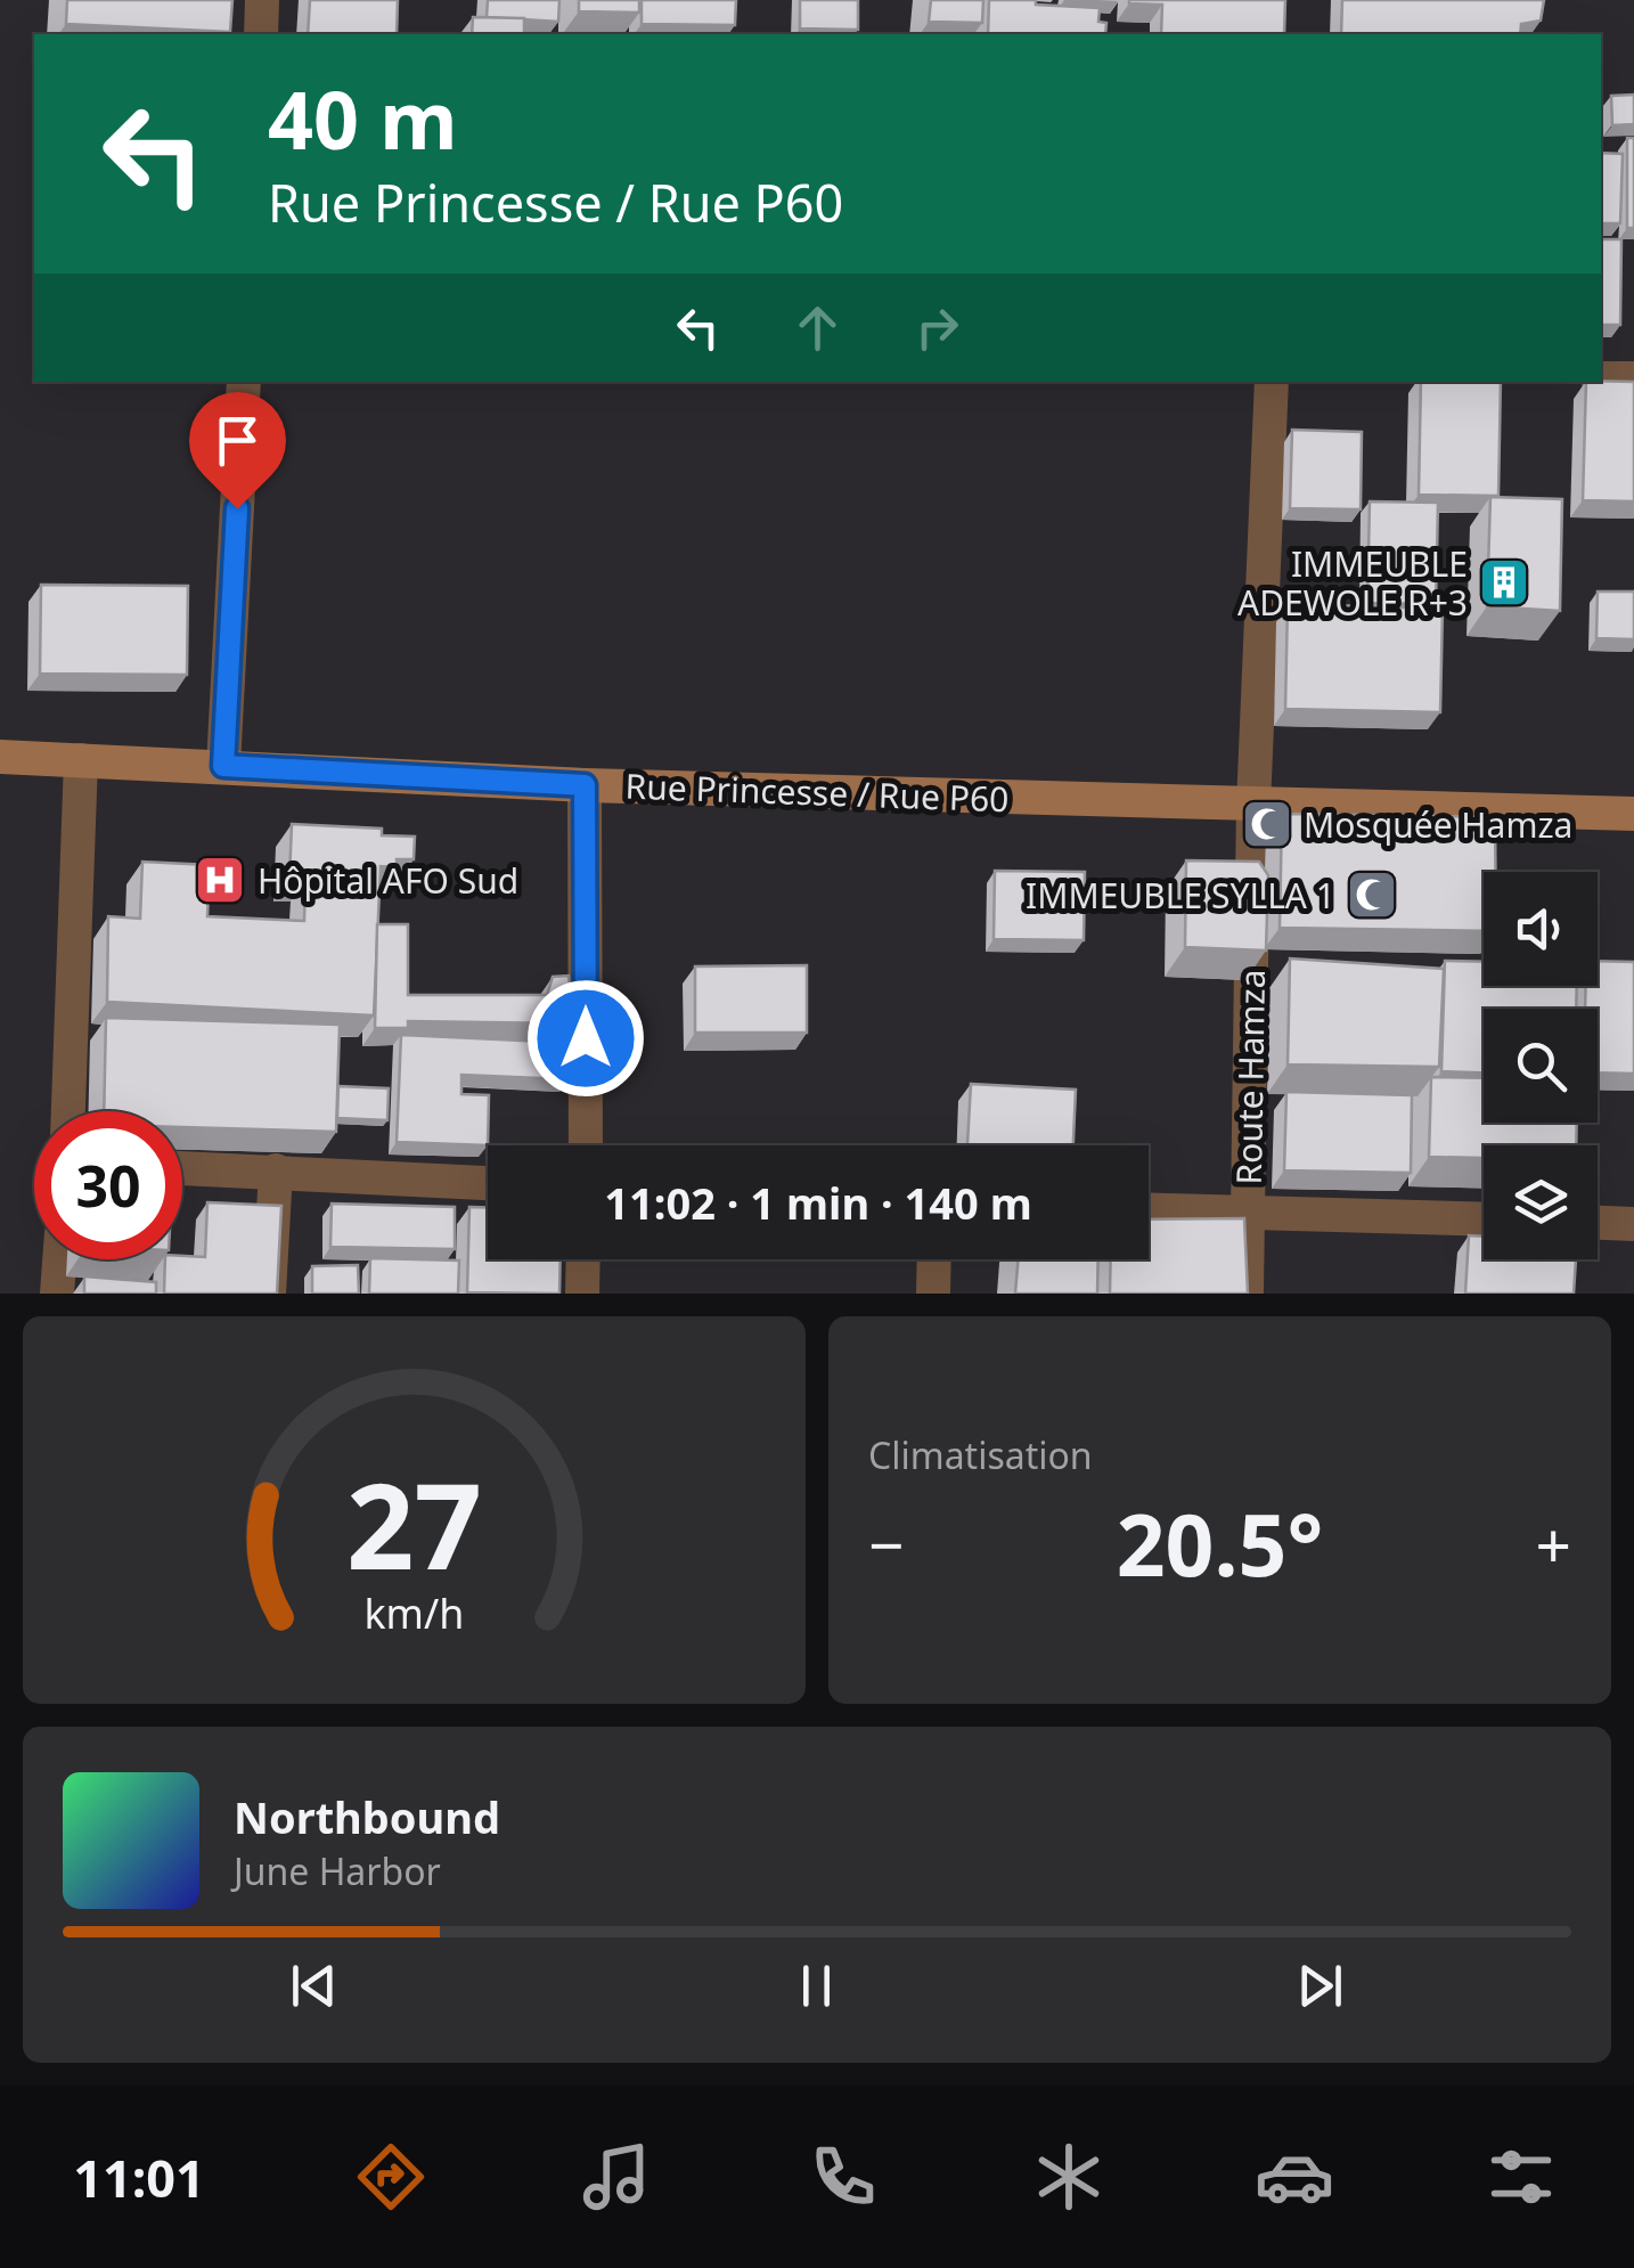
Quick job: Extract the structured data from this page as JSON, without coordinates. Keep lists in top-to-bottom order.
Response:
{
  "streets": {
    "street": ["Rue Princesse / Rue P60", "Route Hamza"]
  },
  "crossings": [
    ["Rue Princesse / Rue P60", "Route Hamza"]
  ],
  "places": {
    "building": ["IMMEUBLE ADEWOLE R+3"],
    "mosque": ["Mosquée Hamza", "IMMEUBLE SYLLA 1"],
    "hospital": ["Hôpital AFO Sud"]
  },
  "page": {
    "turn": ["40 m", "Rue Princesse / Rue P60"],
    "limit": "30",
    "trip": "11:02 · 1 min · 140 m",
    "tile": "Climatisation",
    "heat": ["−", "20.5°", "+"],
    "song": ["Northbound", "June Harbor"],
    "tabs": "11:01",
    "gauge": ["27", "km/h"]
  }
}
